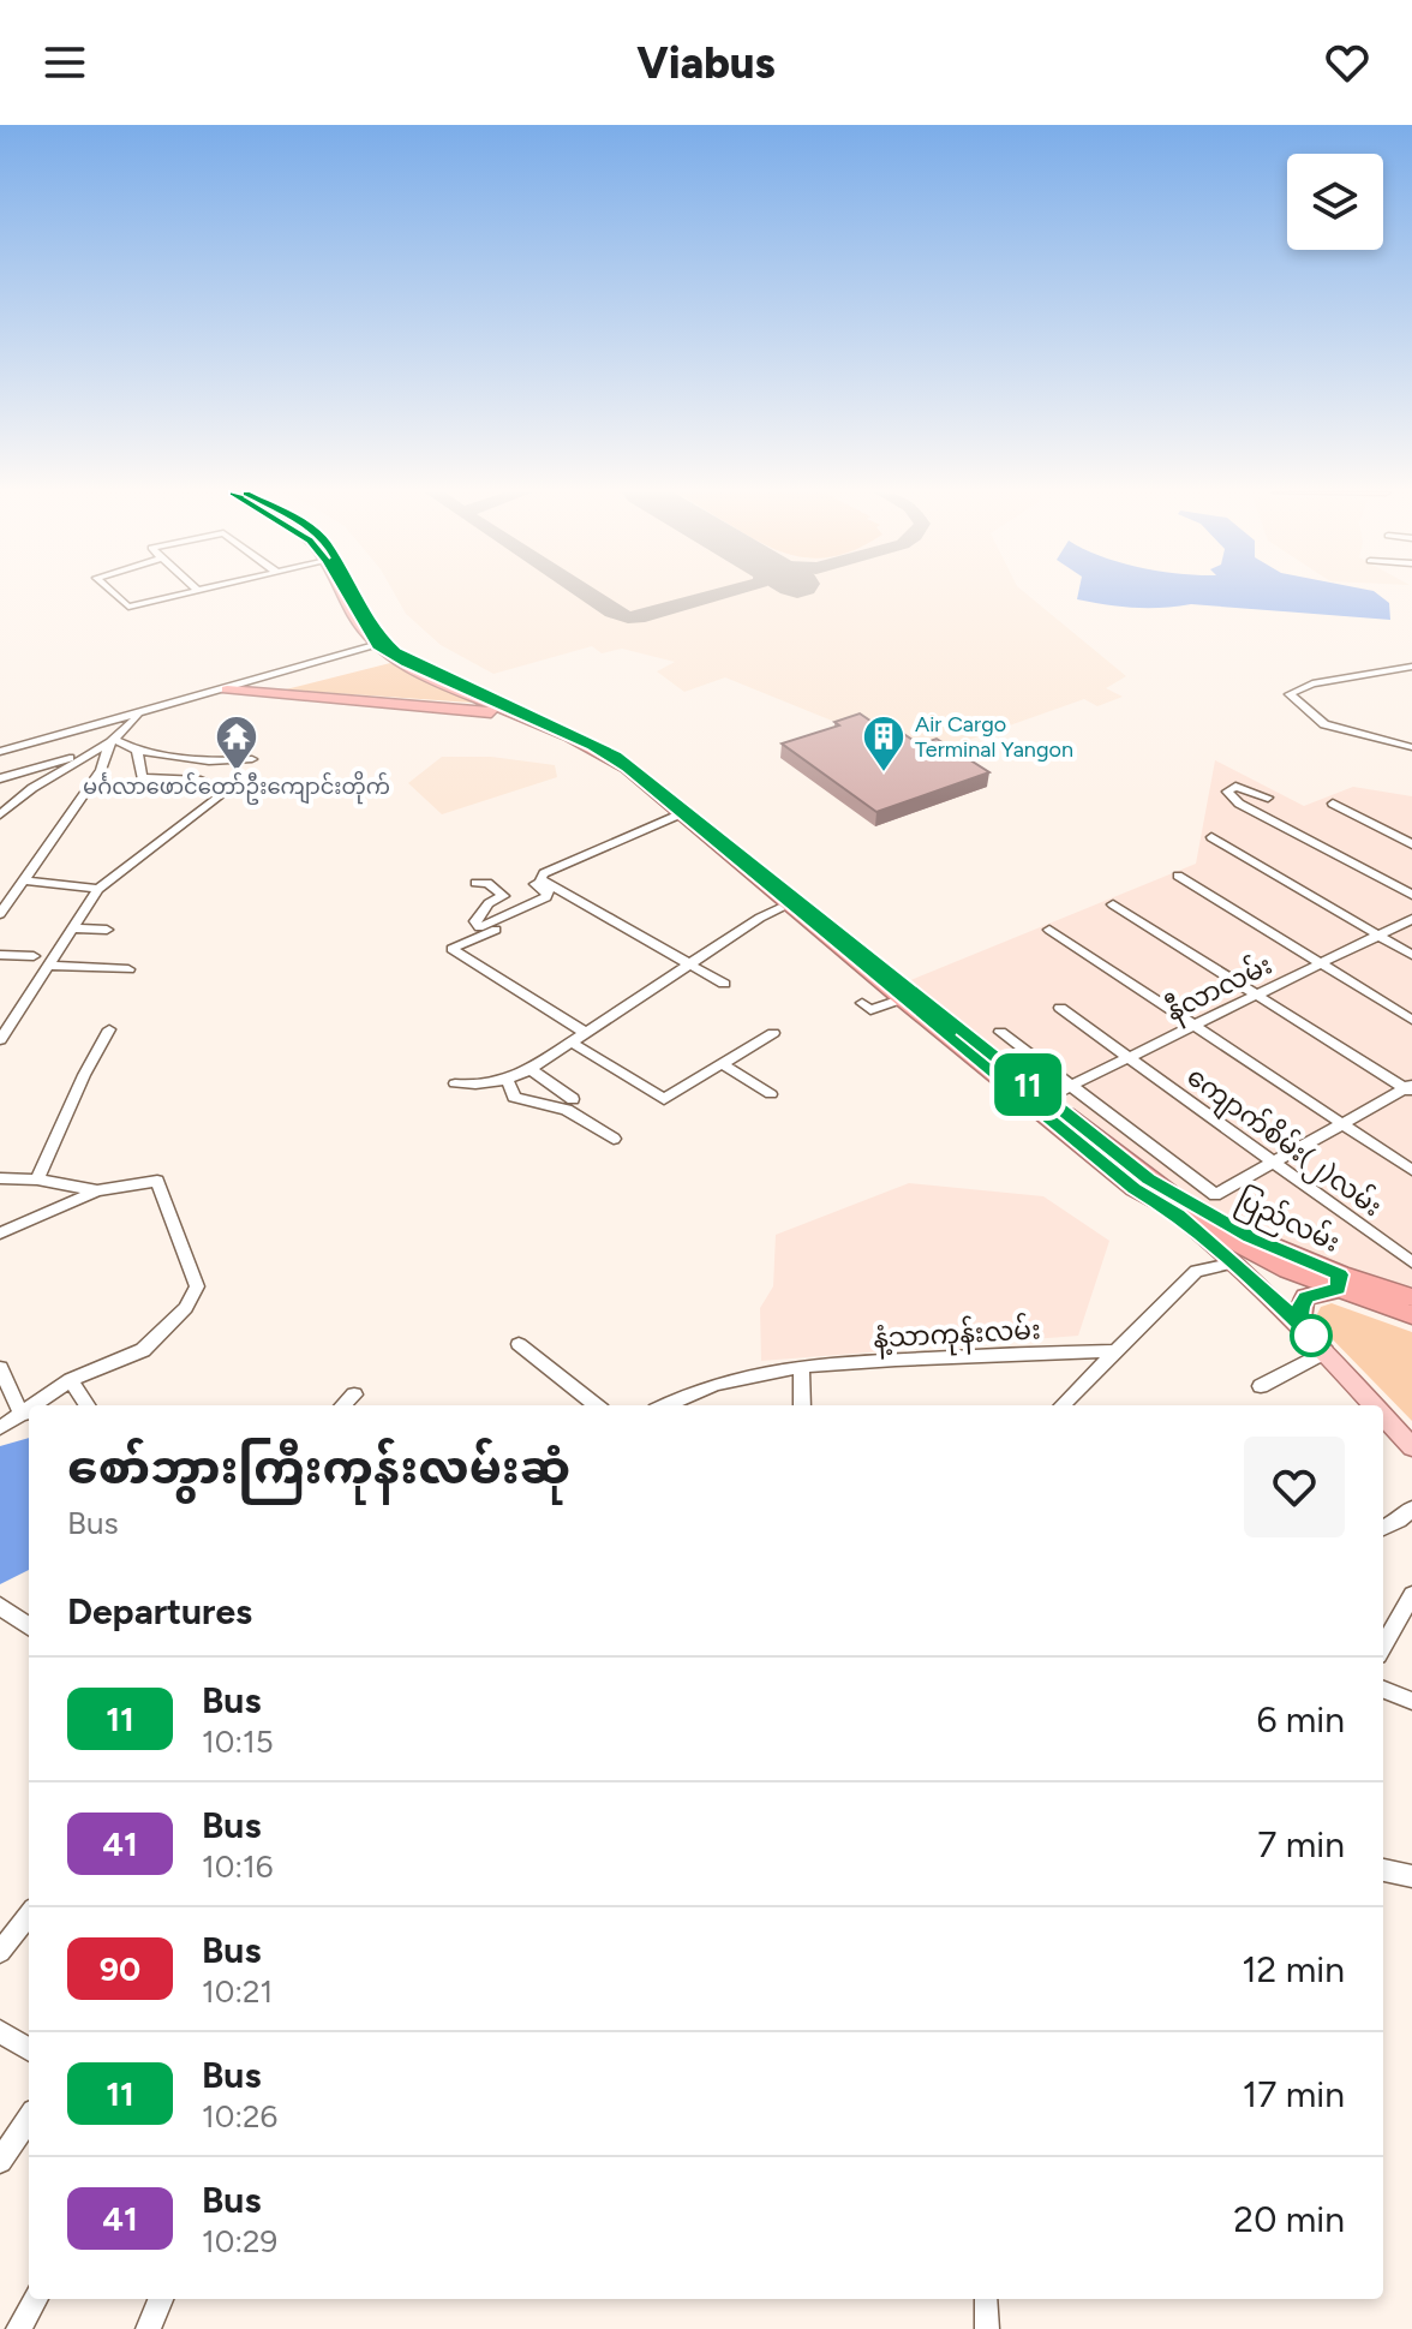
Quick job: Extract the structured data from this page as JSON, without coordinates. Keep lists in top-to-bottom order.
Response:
{
  "streets": {
    "highway": ["ပြည်လမ်း"],
    "street": ["နီလာလမ်း", "ကျောက်စိမ်း(၂)လမ်း", "နံ့သာကုန်းလမ်း"]
  },
  "crossings": [
    ["နီလာလမ်း", "ကျောက်စိမ်း(၂)လမ်း"],
    ["နီလာလမ်း", "ပြည်လမ်း"]
  ],
  "places": {
    "temple": ["မင်္ဂလာဖောင်တော်ဦးကျောင်းတိုက်"],
    "building": ["Air Cargo Terminal Yangon"]
  },
  "lines": ["bus line 11"],
  "page": {
    "header": "Viabus",
    "on_map": "11",
    "heading": [
      ["စော်ဘွားကြီးကုန်းလမ်းဆုံ", "Bus"],
      "Departures"
    ],
    "list": [
      {
        "mark": "11",
        "name": "Bus",
        "note": "10:15",
        "value": "6 min"
      },
      {
        "mark": "41",
        "name": "Bus",
        "note": "10:16",
        "value": "7 min"
      },
      {
        "mark": "90",
        "name": "Bus",
        "note": "10:21",
        "value": "12 min"
      },
      {
        "mark": "11",
        "name": "Bus",
        "note": "10:26",
        "value": "17 min"
      },
      {
        "mark": "41",
        "name": "Bus",
        "note": "10:29",
        "value": "20 min"
      }
    ]
  }
}
